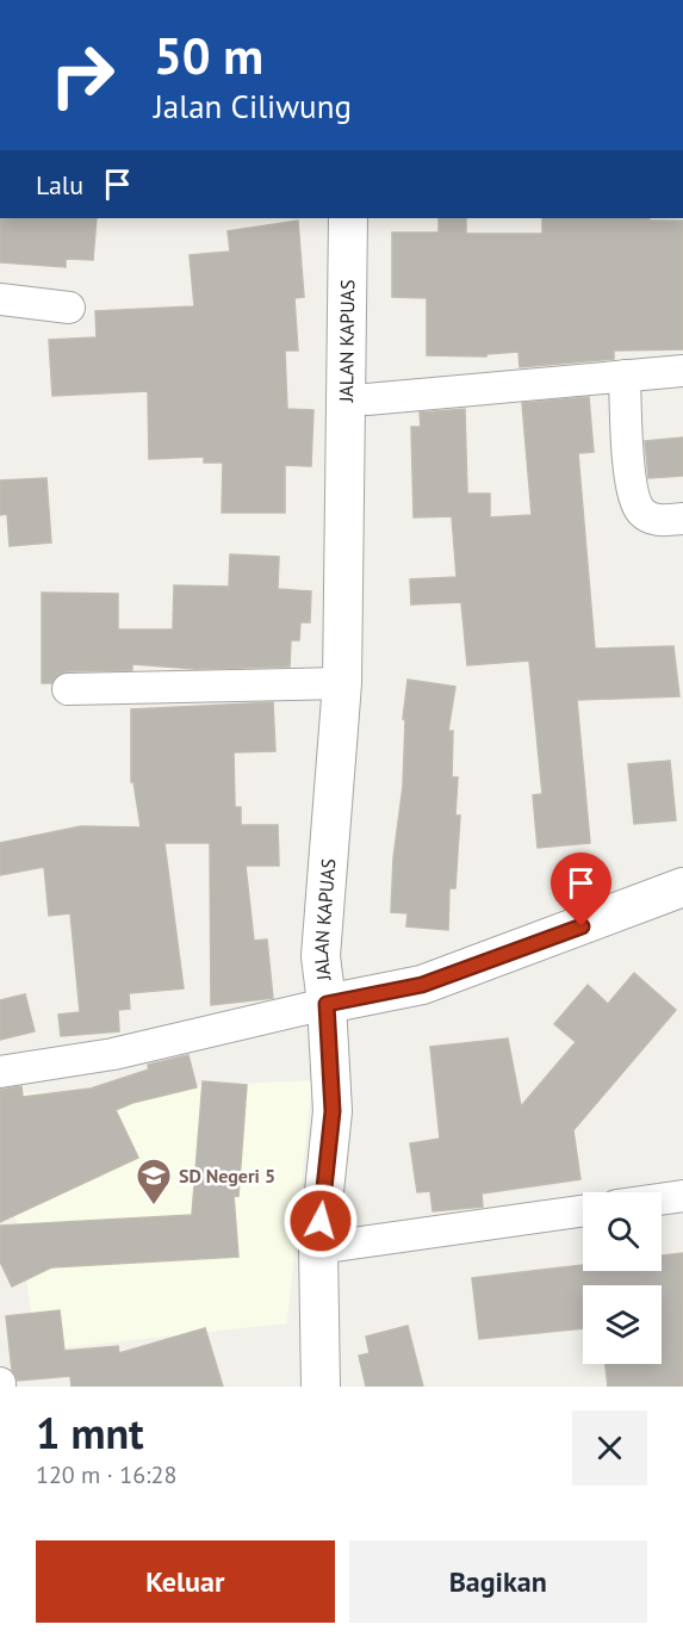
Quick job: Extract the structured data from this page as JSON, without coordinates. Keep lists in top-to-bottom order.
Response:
{
  "streets": {
    "street": ["JALAN KAPUAS"]
  },
  "places": {
    "school or university": ["SD Negeri 5"]
  },
  "page": {
    "turn": ["50 m", "Jalan Ciliwung"],
    "then": "Lalu",
    "heading": ["1 mnt", "120 m · 16:28"],
    "buttons": ["Keluar", "Bagikan"]
  }
}
